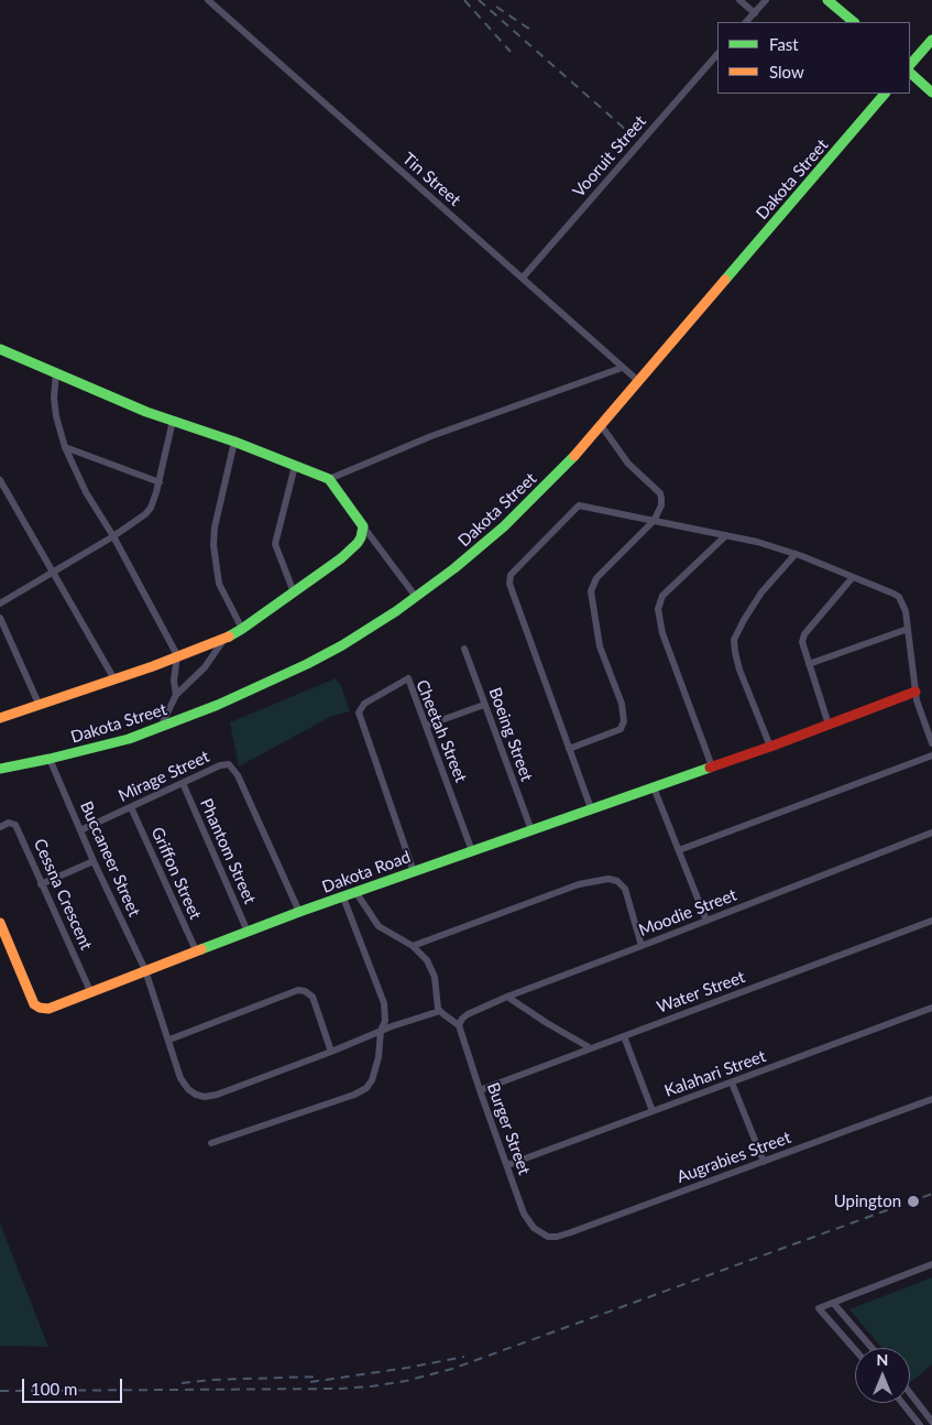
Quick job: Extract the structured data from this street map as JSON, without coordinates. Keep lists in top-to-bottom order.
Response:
{
  "streets": {
    "street": [
      "Vooruit Street",
      "Tin Street",
      "Dakota Street",
      "Cheetah Street",
      "Boeing Street",
      "Mirage Street",
      "Phantom Street",
      "Buccaneer Street",
      "Dakota Road",
      "Griffon Street",
      "Cessna Crescent",
      "Moodie Street",
      "Water Street",
      "Kalahari Street",
      "Burger Street",
      "Augrabies Street"
    ]
  },
  "crossings": [
    ["Vooruit Street", "Tin Street"],
    ["Tin Street", "Dakota Street"],
    ["Dakota Street", "Buccaneer Street"],
    ["Cheetah Street", "Dakota Road"],
    ["Boeing Street", "Dakota Road"],
    ["Mirage Street", "Phantom Street"],
    ["Mirage Street", "Buccaneer Street"],
    ["Mirage Street", "Dakota Road"],
    ["Mirage Street", "Griffon Street"],
    ["Phantom Street", "Dakota Road"],
    ["Buccaneer Street", "Dakota Road"],
    ["Dakota Road", "Griffon Street"],
    ["Dakota Road", "Cessna Crescent"],
    ["Moodie Street", "Burger Street"],
    ["Water Street", "Burger Street"],
    ["Kalahari Street", "Burger Street"],
    ["Burger Street", "Augrabies Street"]
  ],
  "places": ["Upington"],
  "legend": ["Fast", "Slow"],
  "scale_bar": "100 m",
  "north": "top"
}
